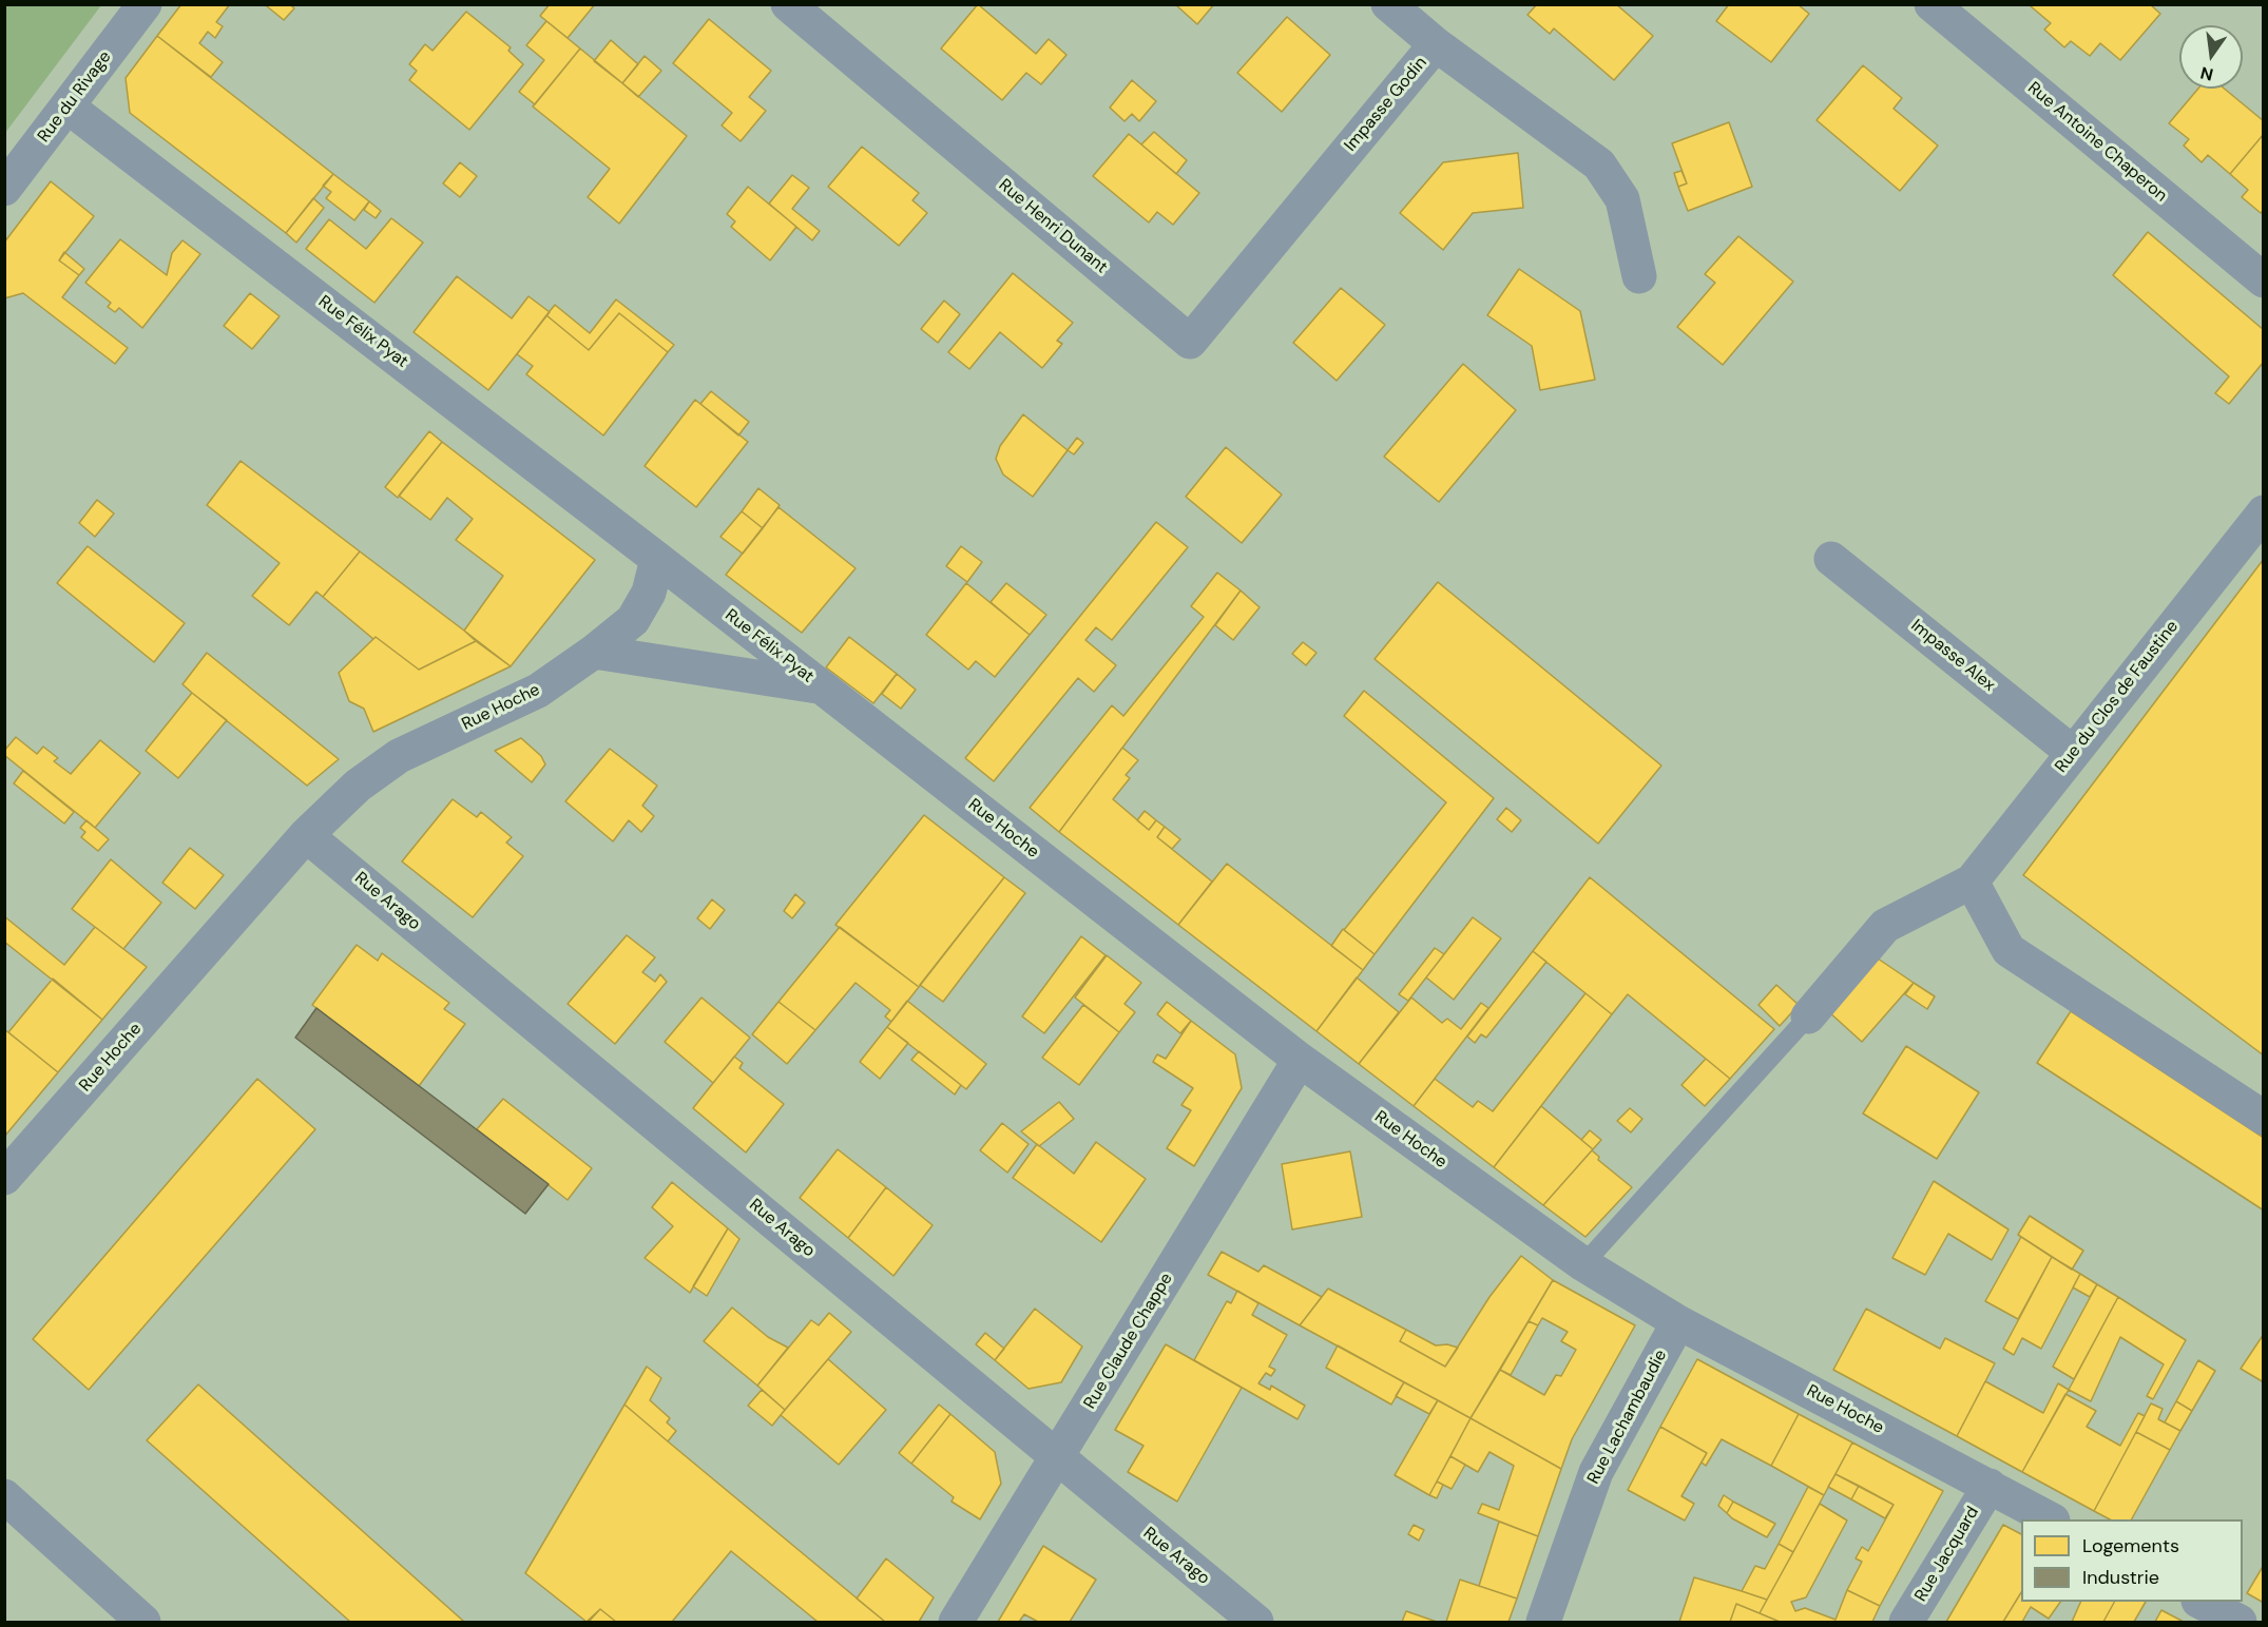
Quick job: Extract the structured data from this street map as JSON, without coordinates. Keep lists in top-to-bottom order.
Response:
{
  "streets": {
    "street": [
      "Rue du Rivage",
      "Impasse Godin",
      "Rue Antoine Chaperon",
      "Rue Henri Dunant",
      "Rue Félix Pyat",
      "Impasse Alex",
      "Rue du Clos de Faustine",
      "Rue Hoche",
      "Rue Arago",
      "Rue Claude Chappe",
      "Rue Lachambaudie",
      "Rue Jacquard"
    ]
  },
  "crossings": [
    ["Rue du Rivage", "Rue Félix Pyat"],
    ["Impasse Godin", "Rue Henri Dunant"],
    ["Rue Félix Pyat", "Rue Hoche"],
    ["Impasse Alex", "Rue du Clos de Faustine"],
    ["Rue Hoche", "Rue Arago"],
    ["Rue Hoche", "Rue Claude Chappe"],
    ["Rue Hoche", "Rue Lachambaudie"],
    ["Rue Hoche", "Rue Jacquard"],
    ["Rue Arago", "Rue Claude Chappe"]
  ],
  "legend": ["Logements", "Industrie"],
  "north": "bottom"
}
